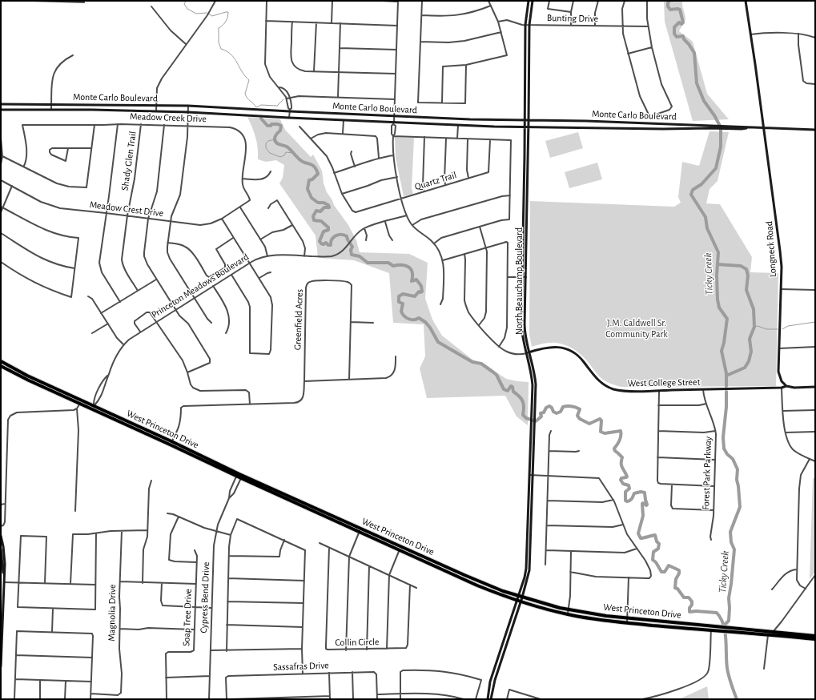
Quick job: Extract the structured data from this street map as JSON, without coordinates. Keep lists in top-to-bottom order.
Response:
{
  "streets": {
    "highway": ["West Princeton Drive"],
    "street": [
      "Bunting Drive",
      "Monte Carlo Boulevard",
      "Meadow Creek Drive",
      "Shady Glen Trail",
      "Quartz Trail",
      "Meadow Crest Drive",
      "Longneck Road",
      "North Beauchamp Boulevard",
      "Princeton Meadows Boulevard",
      "Greenfield Acres",
      "West College Street",
      "Forest Park Parkway",
      "Cypress Bend Drive",
      "Magnolia Drive",
      "Soap Tree Drive",
      "Collin Circle",
      "Sassafras Drive"
    ]
  },
  "crossings": [
    ["Bunting Drive", "North Beauchamp Boulevard"],
    ["Monte Carlo Boulevard", "Longneck Road"],
    ["Monte Carlo Boulevard", "North Beauchamp Boulevard"],
    ["Meadow Creek Drive", "Shady Glen Trail"],
    ["Meadow Creek Drive", "Meadow Crest Drive"],
    ["Shady Glen Trail", "Meadow Crest Drive"],
    ["Longneck Road", "West College Street"],
    ["North Beauchamp Boulevard", "West College Street"],
    ["North Beauchamp Boulevard", "West Princeton Drive"],
    ["Princeton Meadows Boulevard", "West Princeton Drive"],
    ["West College Street", "Forest Park Parkway"],
    ["West Princeton Drive", "Cypress Bend Drive"]
  ],
  "water": ["Ticky Creek"],
  "parks": ["J.M. Caldwell Sr. Community Park"]
}
